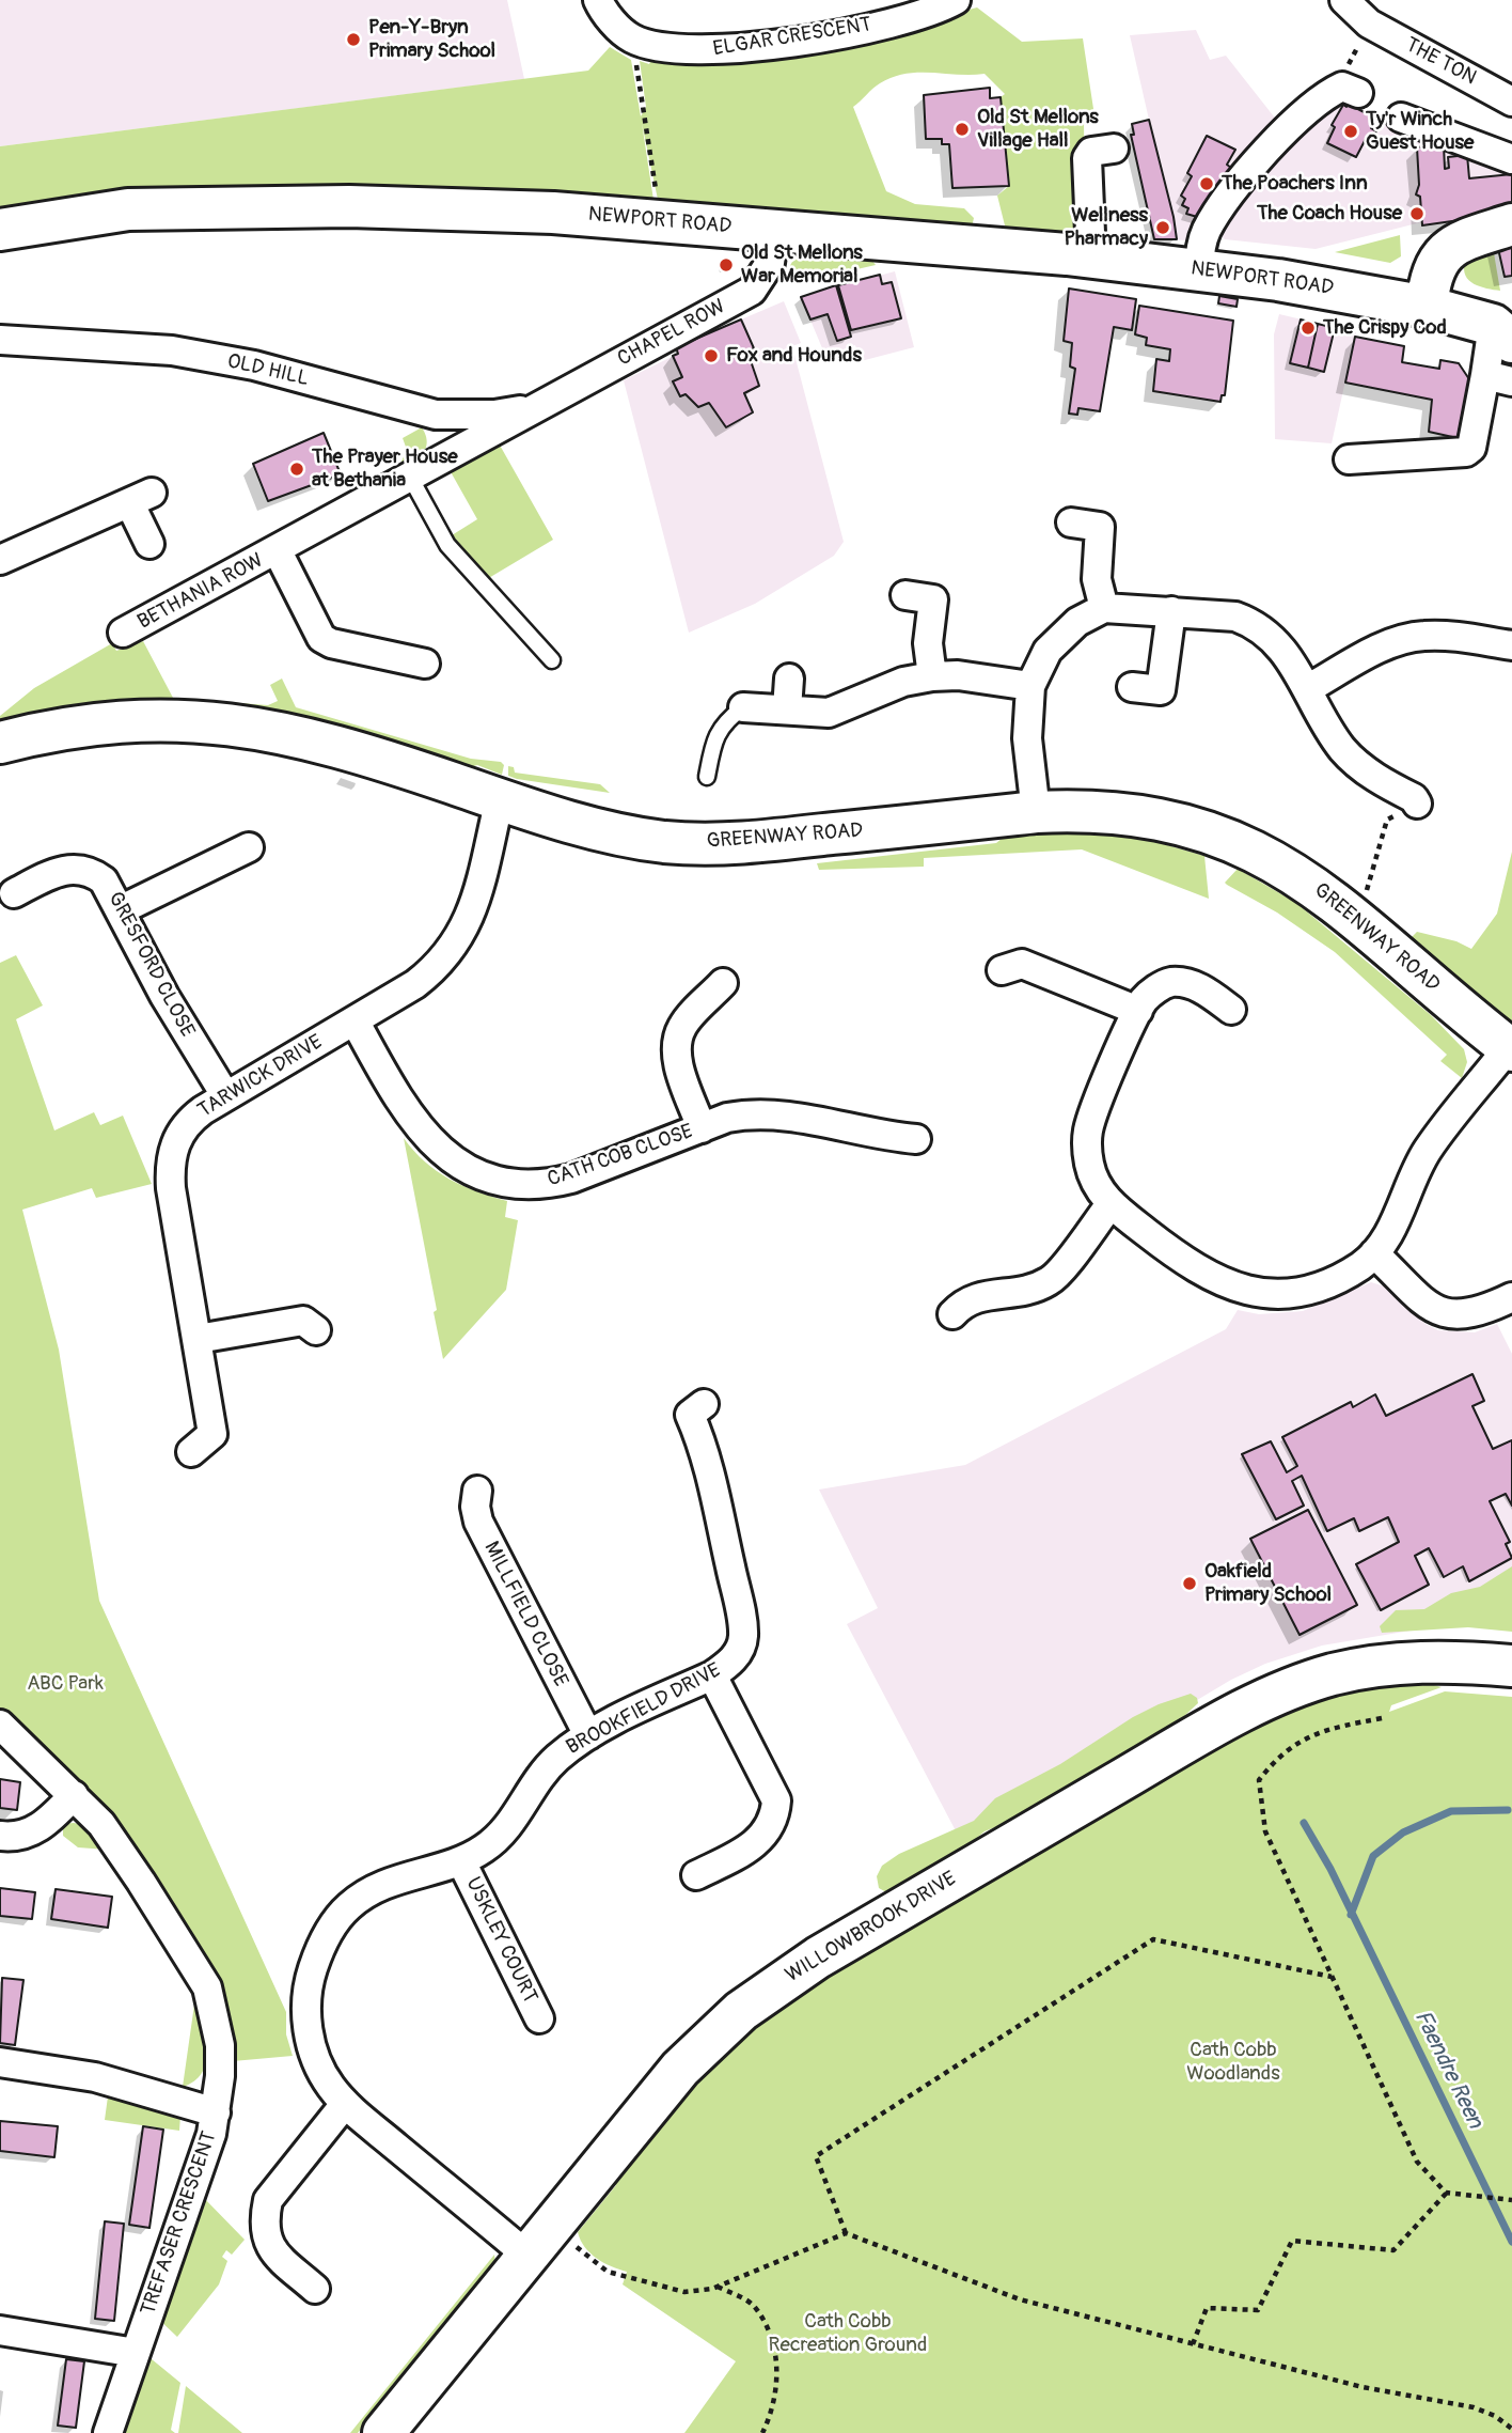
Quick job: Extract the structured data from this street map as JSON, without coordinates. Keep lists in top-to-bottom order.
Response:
{
  "streets": {
    "street": [
      "ELGAR CRESCENT",
      "THE TON",
      "NEWPORT ROAD",
      "CHAPEL ROW",
      "OLD HILL",
      "BETHANIA ROW",
      "GREENWAY ROAD",
      "GRESFORD CLOSE",
      "TARWICK DRIVE",
      "CATH COB CLOSE",
      "MILLFIELD CLOSE",
      "BROOKFIELD DRIVE",
      "WILLOWBROOK DRIVE",
      "USKLEY COURT",
      "TREFASER CRESCENT"
    ]
  },
  "crossings": [
    ["NEWPORT ROAD", "CHAPEL ROW"],
    ["CHAPEL ROW", "OLD HILL"],
    ["CHAPEL ROW", "BETHANIA ROW"],
    ["OLD HILL", "BETHANIA ROW"],
    ["GREENWAY ROAD", "TARWICK DRIVE"],
    ["GRESFORD CLOSE", "TARWICK DRIVE"],
    ["TARWICK DRIVE", "CATH COB CLOSE"],
    ["MILLFIELD CLOSE", "BROOKFIELD DRIVE"],
    ["BROOKFIELD DRIVE", "WILLOWBROOK DRIVE"],
    ["BROOKFIELD DRIVE", "USKLEY COURT"]
  ],
  "water": ["Faendre Reen"],
  "parks": ["ABC Park", "Cath Cobb Woodlands", "Cath Cobb Recreation Ground"],
  "places": [
    "Pen-Y-Bryn Primary School",
    "Old St Mellons Village Hall",
    "Ty'r Winch Guest House",
    "The Poachers Inn",
    "The Coach House",
    "Wellness Pharmacy",
    "Old St Mellons War Memorial",
    "The Crispy Cod",
    "Fox and Hounds",
    "The Prayer House at Bethania",
    "Oakfield Primary School"
  ]
}
